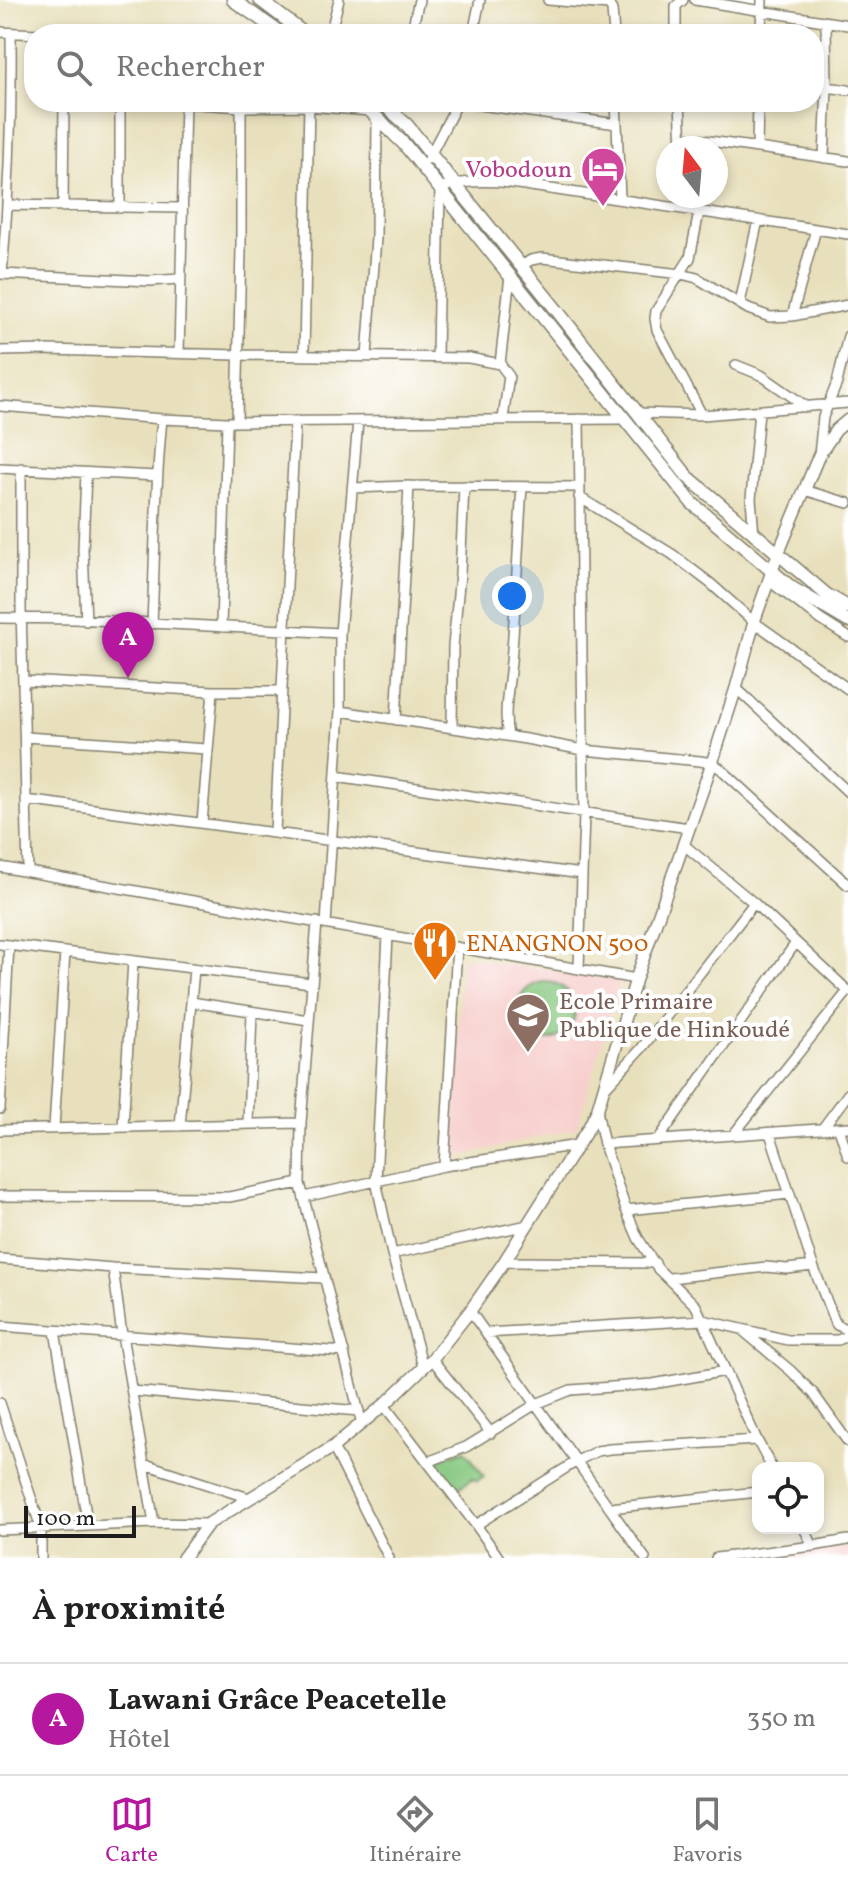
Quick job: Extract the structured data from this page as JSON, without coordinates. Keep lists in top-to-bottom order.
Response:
{
  "places": {
    "hotel": ["Vobodoun"],
    "restaurant": ["ENANGNON 500"],
    "school or university": ["Ecole Primaire Publique de Hinkoudé"]
  },
  "scale_bar": "100 m",
  "north": "top",
  "page": {
    "search": "Rechercher",
    "pins": "A",
    "scale": "100 m",
    "heading": "À proximité",
    "list": [
      {
        "mark": "A",
        "name": "Lawani Grâce Peacetelle",
        "note": "Hôtel",
        "value": "350 m"
      }
    ],
    "nav": ["Carte", "Itinéraire", "Favoris"]
  }
}
